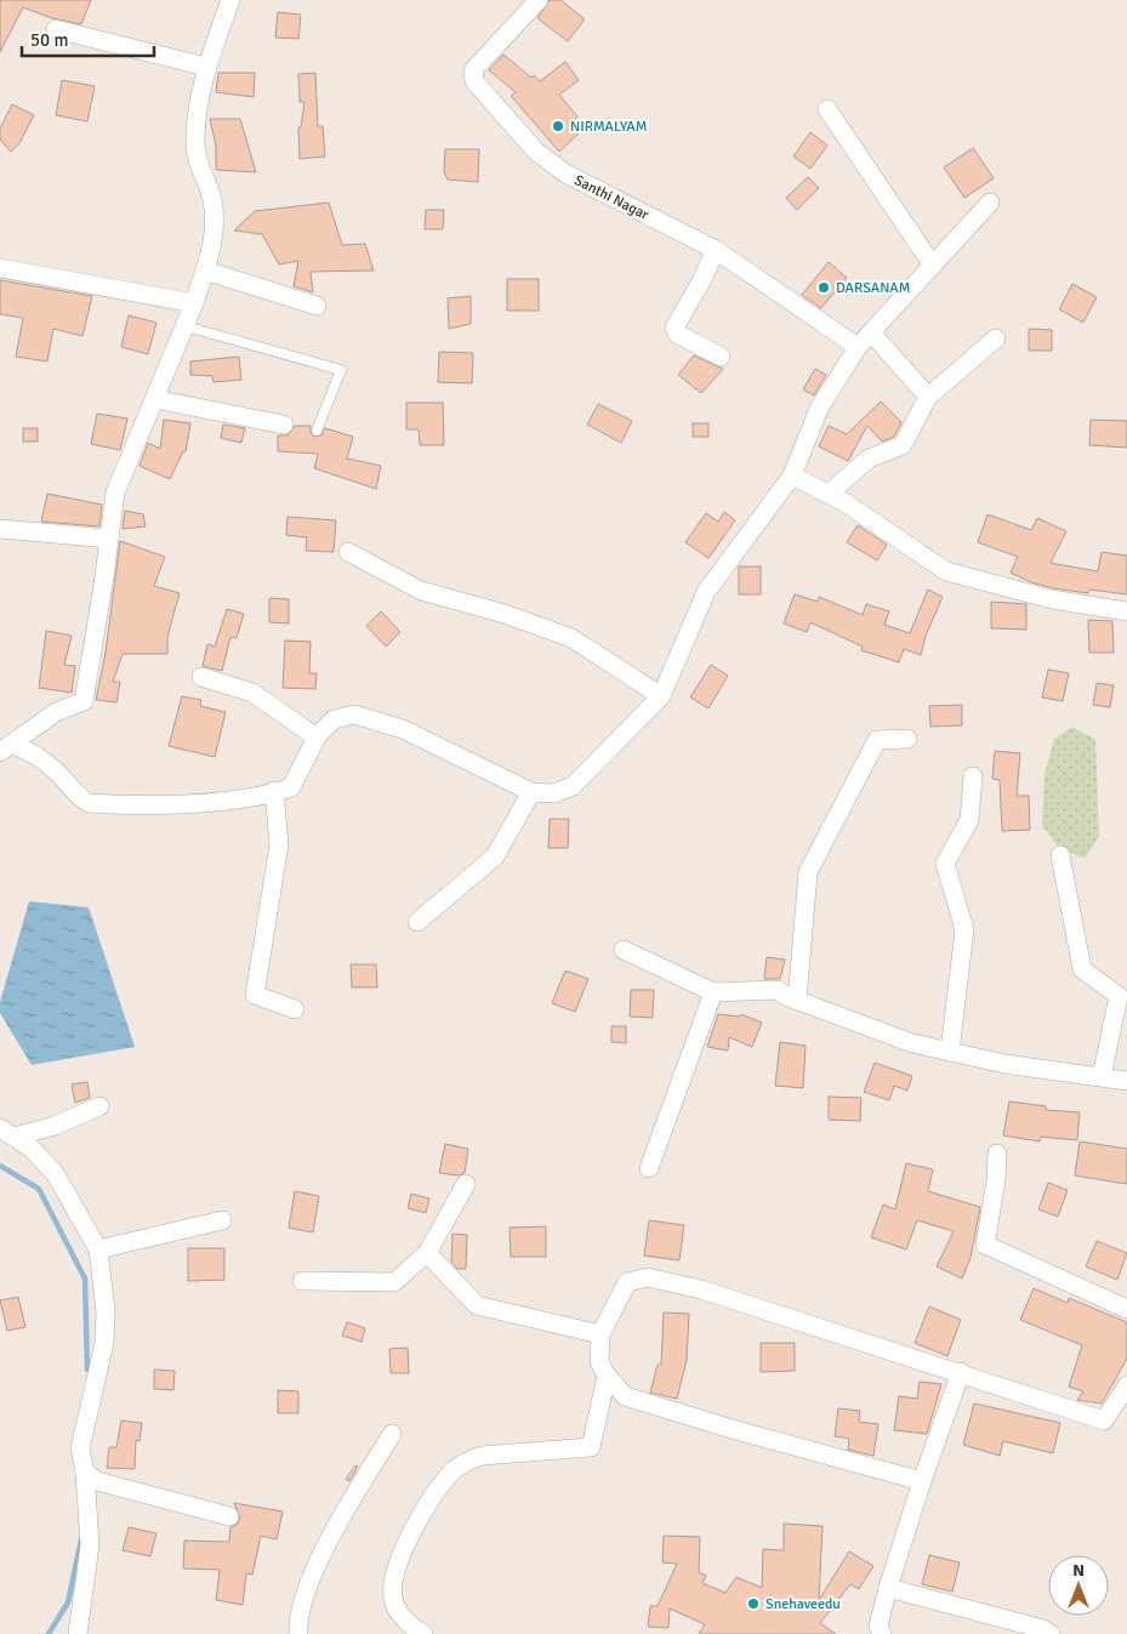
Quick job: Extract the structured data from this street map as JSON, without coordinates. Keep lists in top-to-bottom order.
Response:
{
  "streets": {
    "street": ["Santhi Nagar"]
  },
  "places": ["NIRMALYAM", "DARSANAM", "Snehaveedu"],
  "scale_bar": "50 m",
  "north": "top"
}
